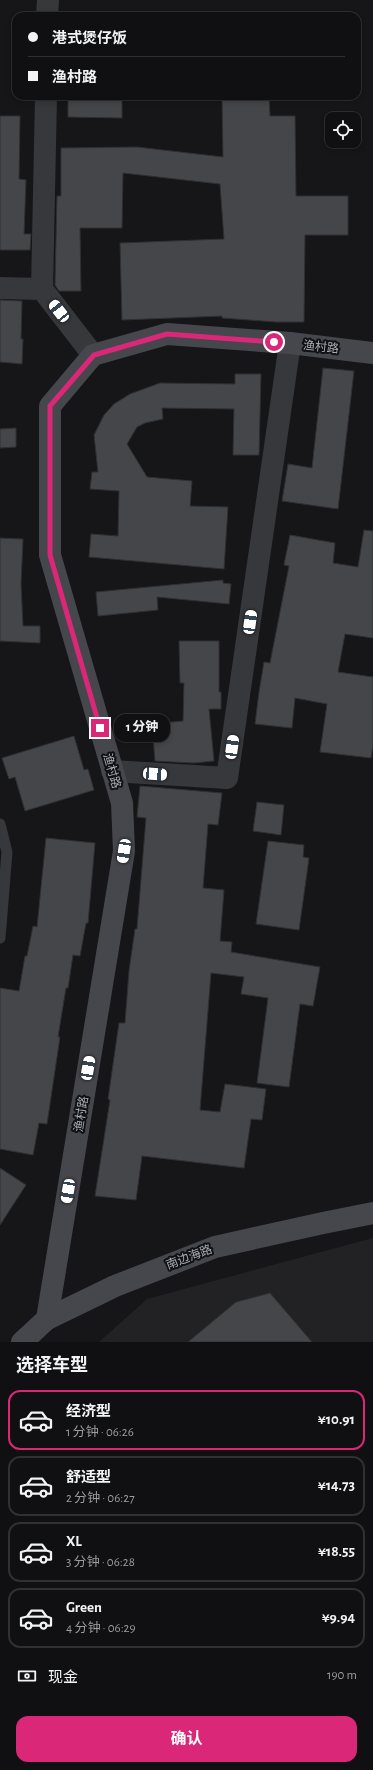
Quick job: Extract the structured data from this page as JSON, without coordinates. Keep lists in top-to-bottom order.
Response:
{
  "streets": {
    "street": ["渔村路", "南边海路"]
  },
  "crossings": [
    ["渔村路", "南边海路"]
  ],
  "page": {
    "banner": ["港式煲仔饭", "渔村路"],
    "bubble": "1 分钟",
    "heading": "选择车型",
    "list": [
      {
        "name": "经济型",
        "note": "1 分钟 · 06:26",
        "value": "¥10.91"
      },
      {
        "name": "舒适型",
        "note": "2 分钟 · 06:27",
        "value": "¥14.73"
      },
      {
        "name": "XL",
        "note": "3 分钟 · 06:28",
        "value": "¥18.55"
      },
      {
        "name": "Green",
        "note": "4 分钟 · 06:29",
        "value": "¥9.94"
      }
    ],
    "pay": ["现金", "190 m"],
    "buttons": "确认"
  }
}
